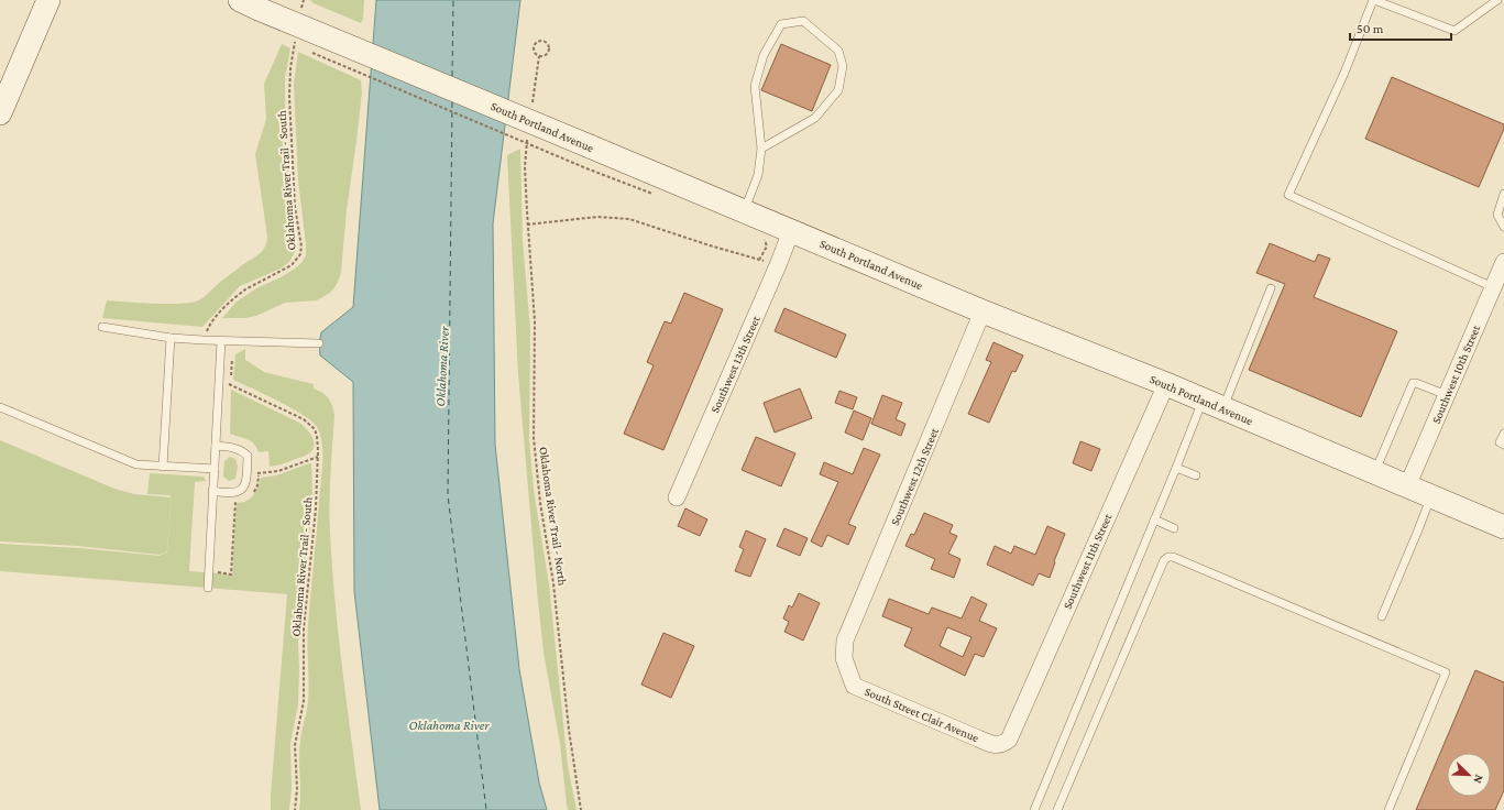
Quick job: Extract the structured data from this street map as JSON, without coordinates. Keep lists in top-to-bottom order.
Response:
{
  "streets": {
    "main road": ["South Portland Avenue"],
    "street": [
      "Southwest 13th Street",
      "Southwest 10th Street",
      "Southwest 12th Street",
      "Southwest 11th Street",
      "South Street Clair Avenue"
    ],
    "path": ["Oklahoma River Trail - South", "Oklahoma River Trail - North"]
  },
  "crossings": [
    ["South Portland Avenue", "Southwest 13th Street"],
    ["South Portland Avenue", "Southwest 10th Street"],
    ["South Portland Avenue", "Southwest 12th Street"],
    ["South Portland Avenue", "Southwest 11th Street"],
    ["Southwest 12th Street", "South Street Clair Avenue"],
    ["Southwest 11th Street", "South Street Clair Avenue"]
  ],
  "water": ["Oklahoma River"],
  "scale_bar": "50 m",
  "north": "bottom right"
}
